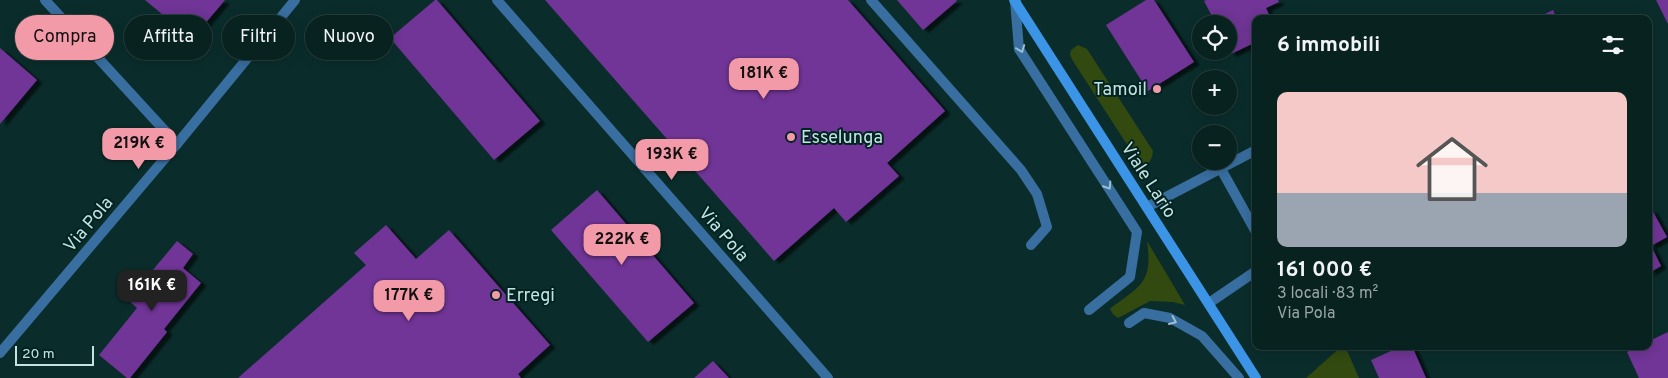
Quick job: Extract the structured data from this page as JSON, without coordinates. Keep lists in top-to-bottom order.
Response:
{
  "streets": {
    "main road": ["Viale Lario"],
    "street": ["Via Pola"]
  },
  "places": ["Tamoil", "Esselunga", "Erregi"],
  "scale_bar": "20 m",
  "page": {
    "map_buttons": ["+", "−"],
    "chip": [
      "Compra",
      "Affitta",
      "Filtri",
      "Nuovo"
    ],
    "heading": "6 immobili",
    "price": [
      "181K €",
      "219K €",
      "193K €",
      "222K €",
      "161K €",
      "177K €"
    ],
    "list": [
      {
        "name": "161 000 €",
        "note": "3 locali · 83 m² · Via Pola"
      }
    ],
    "scale": "20 m"
  }
}
